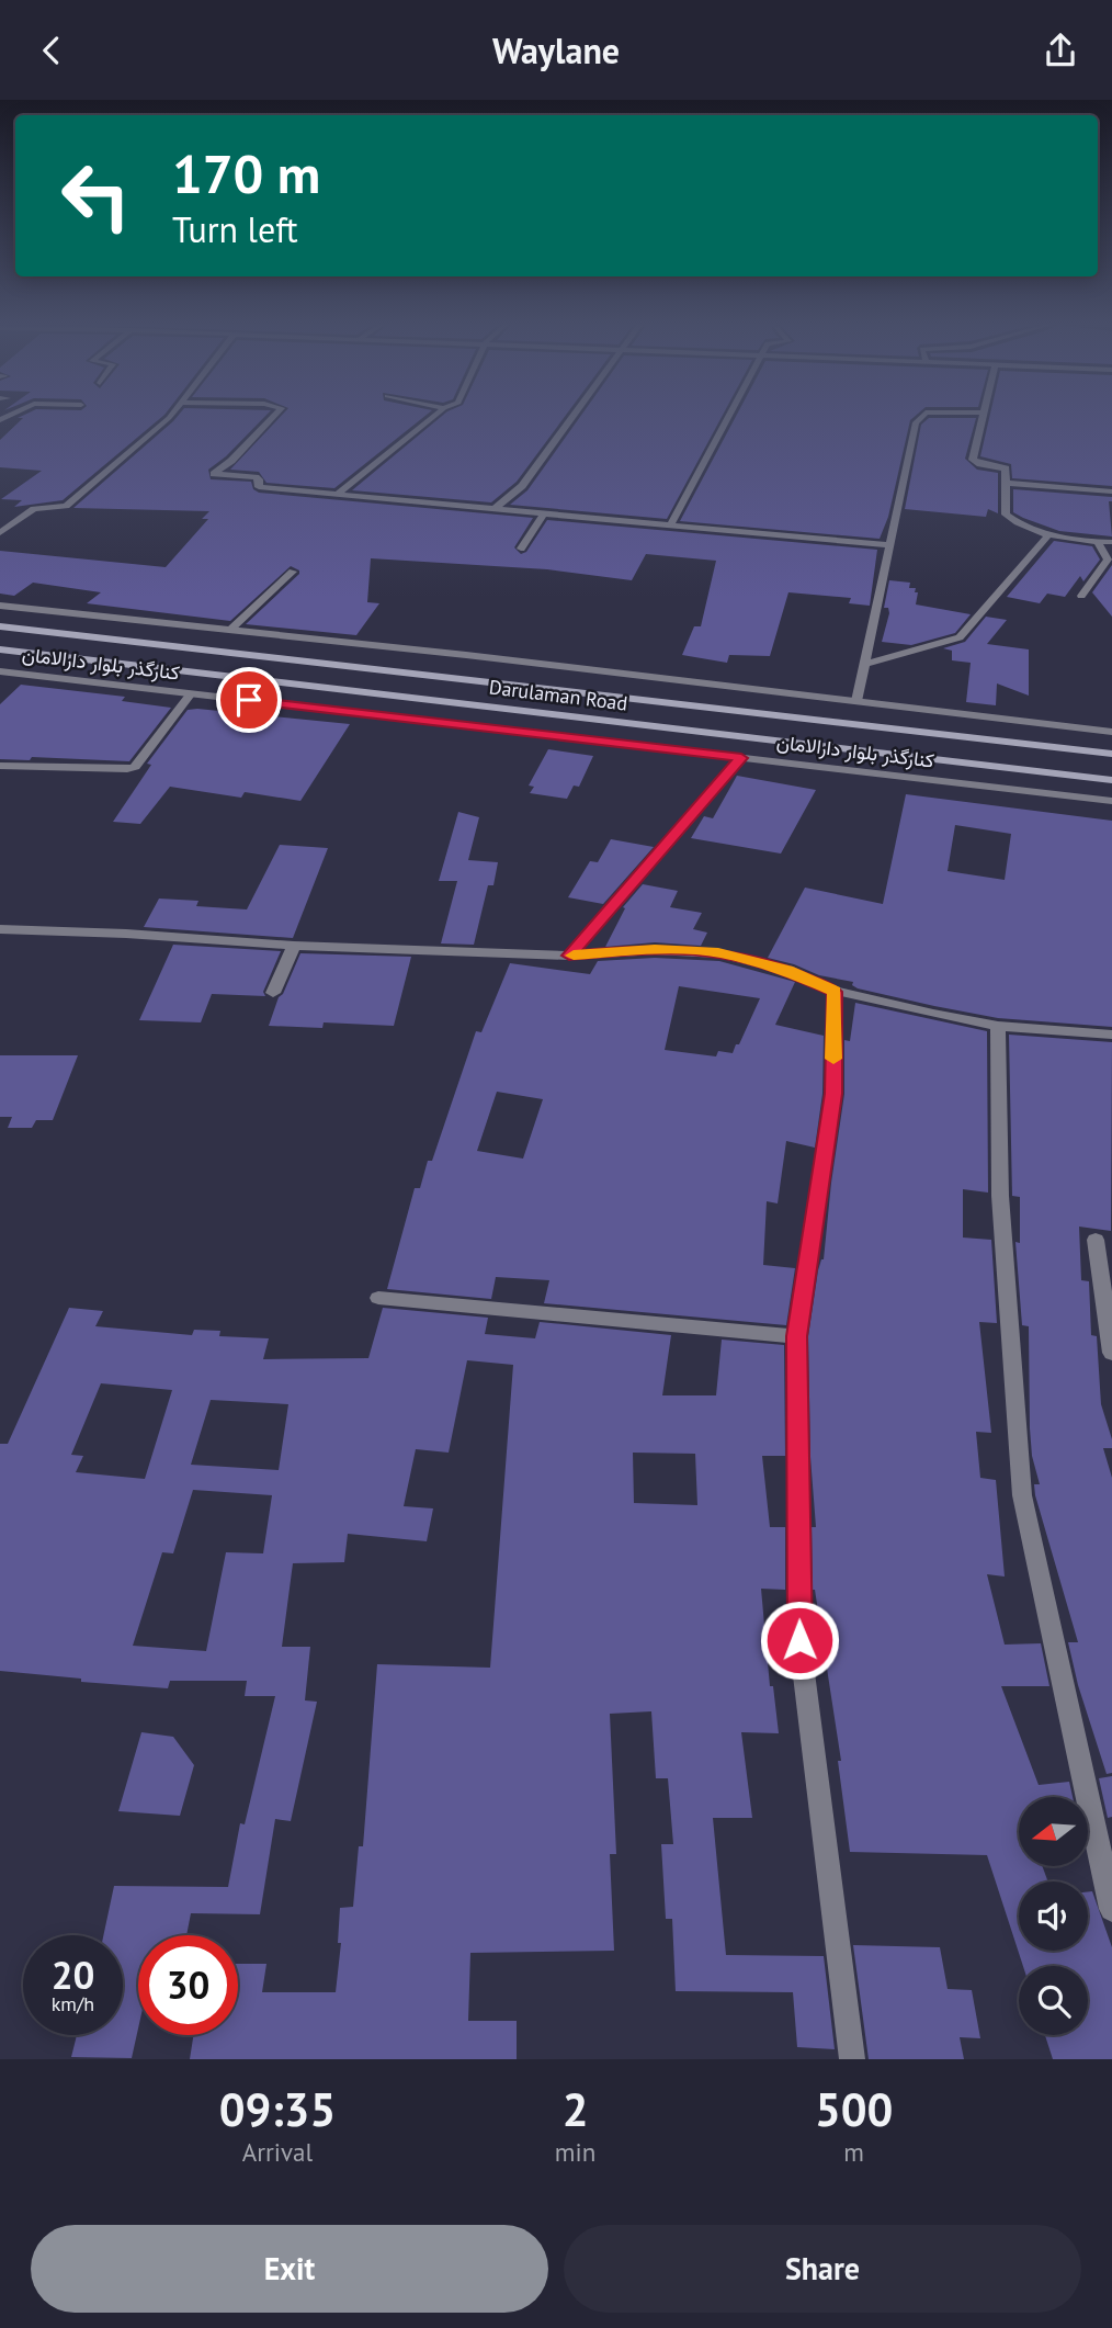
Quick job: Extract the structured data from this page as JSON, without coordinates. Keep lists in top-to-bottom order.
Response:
{
  "streets": {
    "main road": ["Darulaman Road"],
    "street": ["کنارگذر بلوار دارالامان"]
  },
  "north": "left",
  "page": {
    "header": "Waylane",
    "turn": ["170 m", "Turn left"],
    "speed": "20 km/h",
    "limit": "30",
    "eta": [
      "09:35",
      "Arrival",
      "2",
      "min",
      "500",
      "m"
    ],
    "buttons": ["Exit", "Share"]
  }
}
